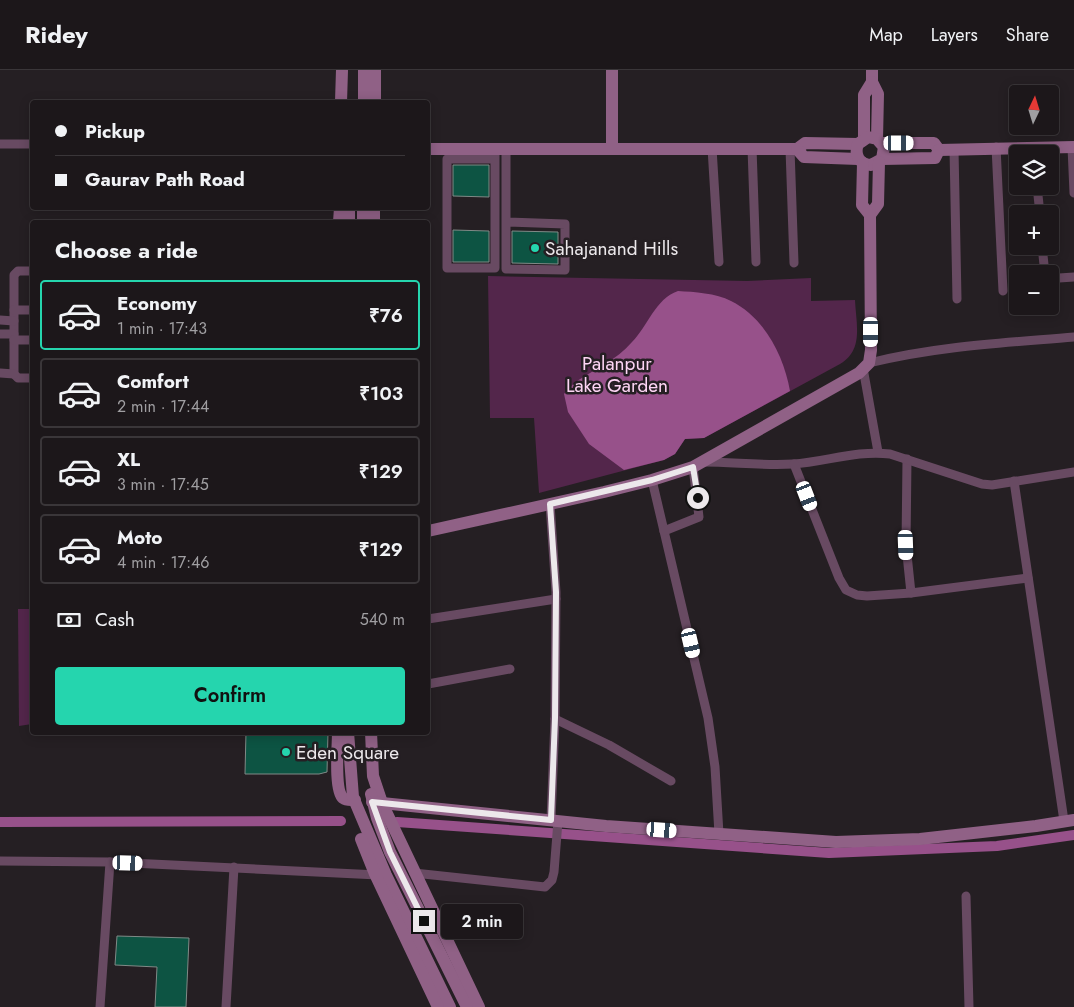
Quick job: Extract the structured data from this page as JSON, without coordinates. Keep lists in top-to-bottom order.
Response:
{
  "parks": ["Palanpur Lake Garden"],
  "places": ["Sahajanand Hills", "Eden Square"],
  "north": "top",
  "page": {
    "header": "Ridey",
    "nav": ["Map", "Layers", "Share"],
    "map_buttons": ["+", "−"],
    "banner": ["Pickup", "Gaurav Path Road"],
    "heading": "Choose a ride",
    "list": [
      {
        "name": "Economy",
        "note": "1 min · 17:43",
        "value": "₹76"
      },
      {
        "name": "Comfort",
        "note": "2 min · 17:44",
        "value": "₹103"
      },
      {
        "name": "XL",
        "note": "3 min · 17:45",
        "value": "₹129"
      },
      {
        "name": "Moto",
        "note": "4 min · 17:46",
        "value": "₹129"
      }
    ],
    "pay": ["Cash", "540 m"],
    "buttons": "Confirm",
    "bubble": "2 min"
  }
}
